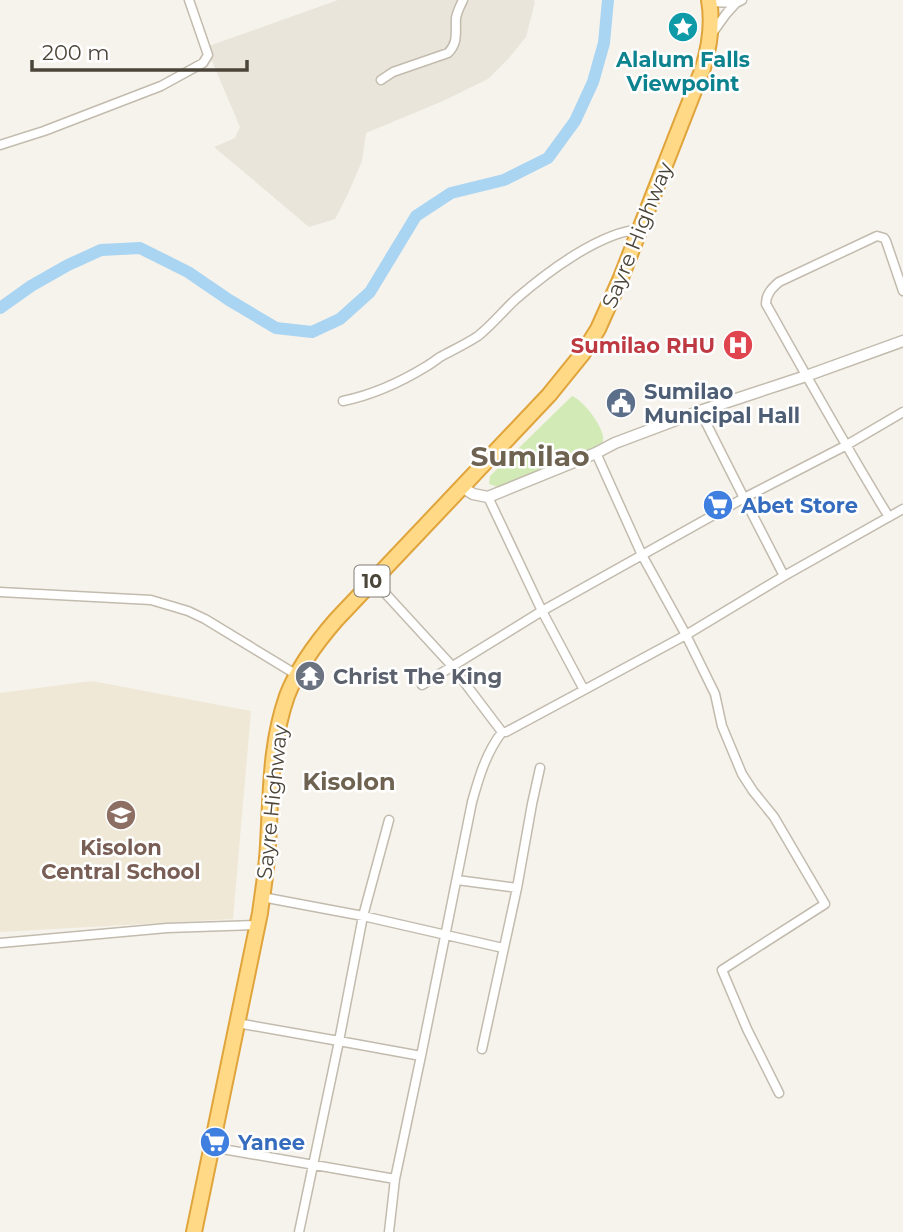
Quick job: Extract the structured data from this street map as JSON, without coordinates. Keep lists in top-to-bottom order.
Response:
{
  "streets": {
    "highway": ["Sayre Highway", "10"]
  },
  "districts": ["Sumilao", "Kisolon"],
  "places": {
    "place": ["Alalum Falls Viewpoint"],
    "hospital": ["Sumilao RHU"],
    "public building": ["Sumilao Municipal Hall"],
    "supermarket": ["Abet Store", "Yanee"],
    "temple": ["Christ The King"],
    "school or university": ["Kisolon Central School"]
  },
  "scale_bar": "200 m"
}
